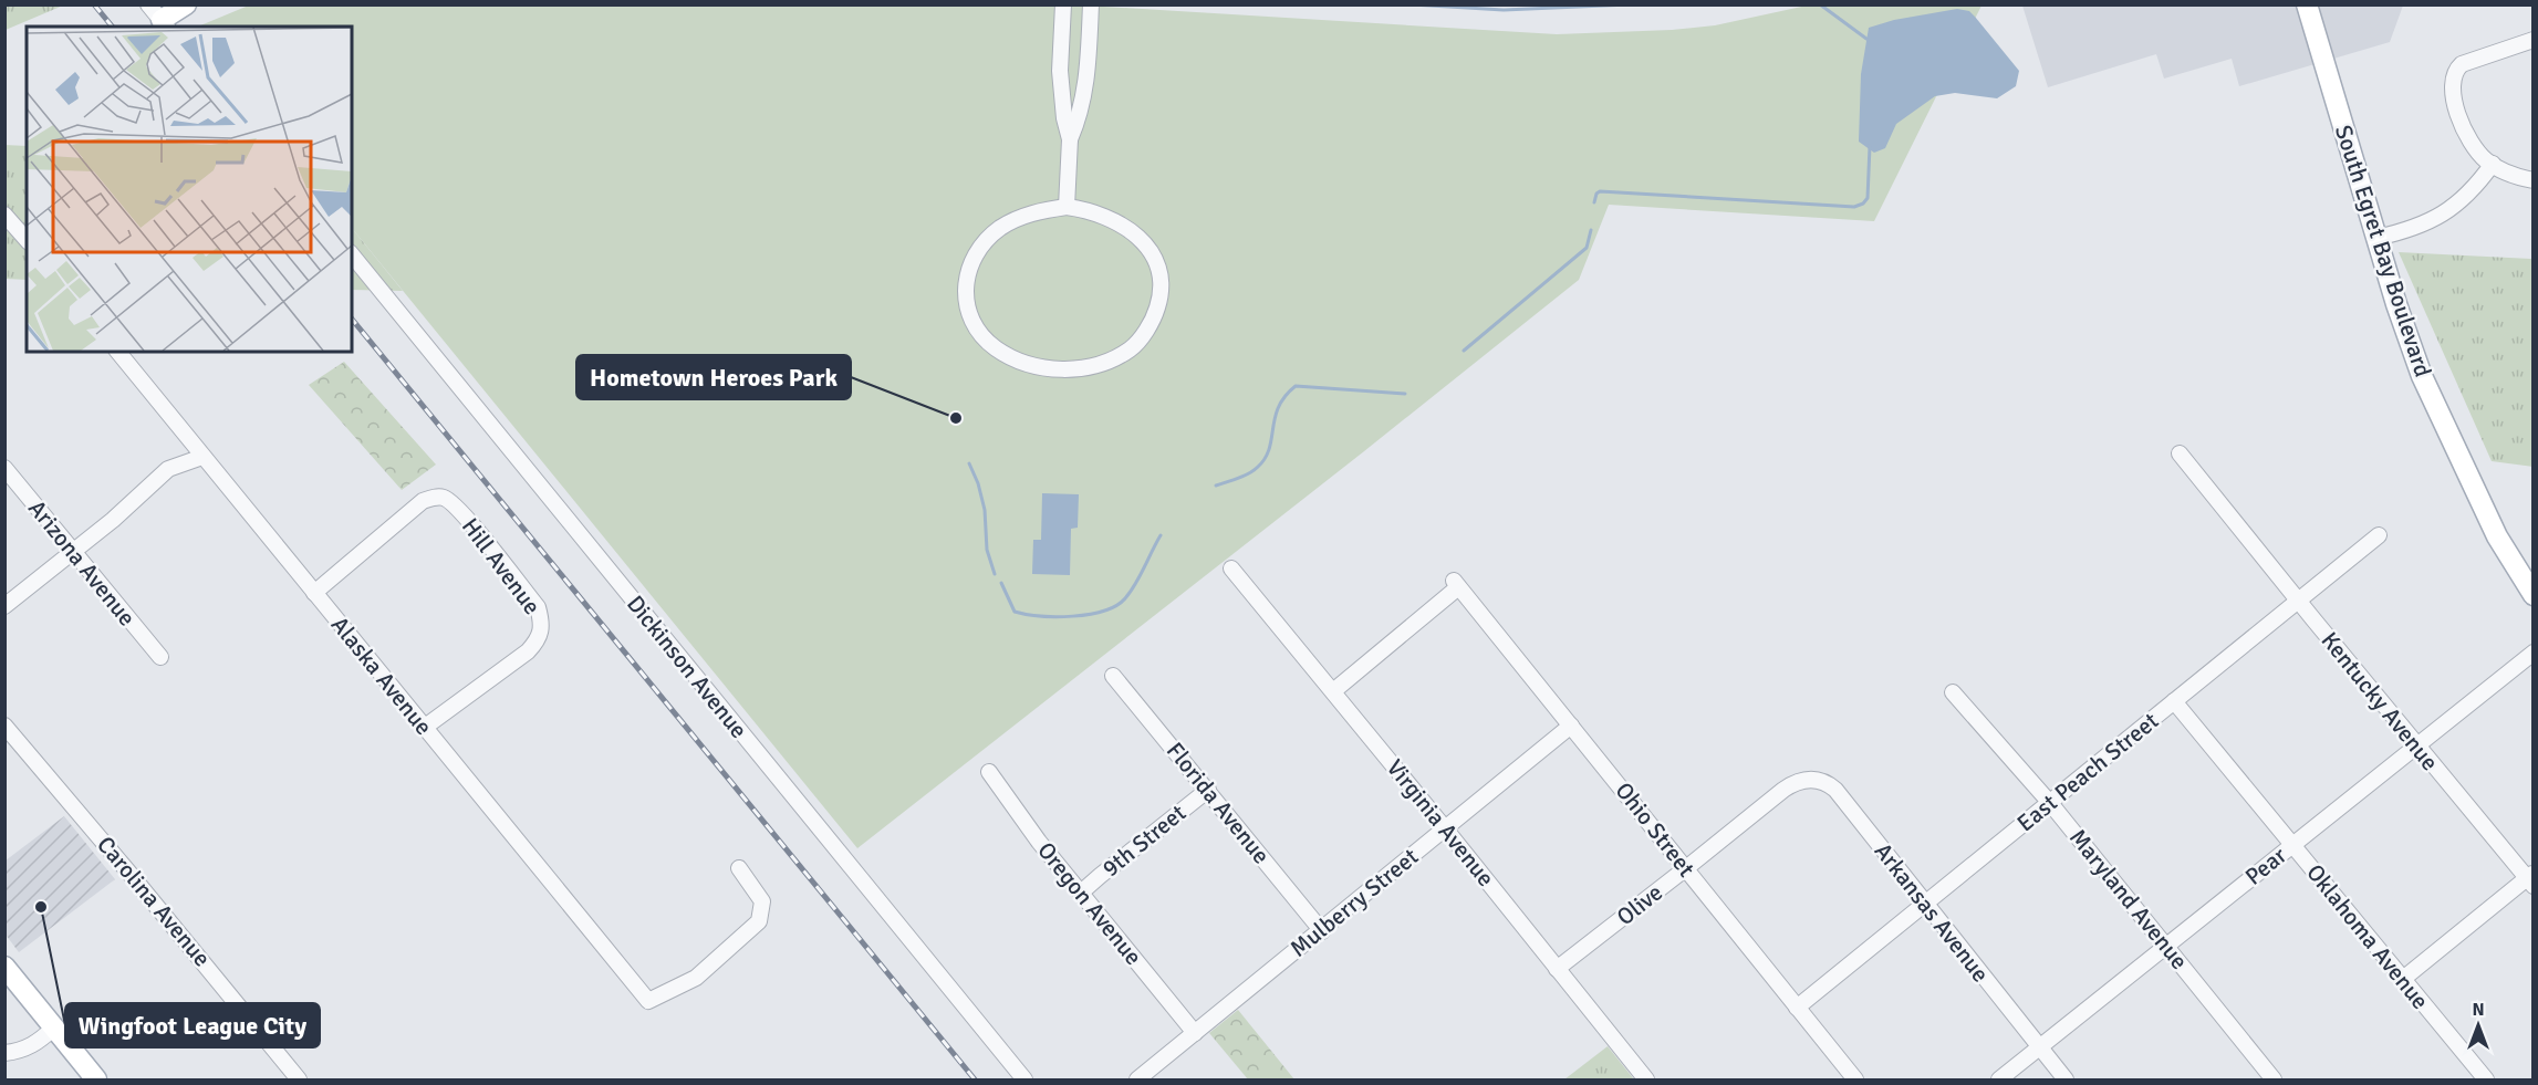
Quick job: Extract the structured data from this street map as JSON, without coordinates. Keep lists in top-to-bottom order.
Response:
{
  "streets": {
    "main road": ["South Egret Bay Boulevard"],
    "street": [
      "Arizona Avenue",
      "Hill Avenue",
      "Dickinson Avenue",
      "Alaska Avenue",
      "Kentucky Avenue",
      "East Peach Street",
      "Florida Avenue",
      "Virginia Avenue",
      "Ohio Street",
      "9th Street",
      "Pear",
      "Maryland Avenue",
      "Carolina Avenue",
      "Mulberry Street",
      "Oregon Avenue",
      "Olive",
      "Arkansas Avenue",
      "Oklahoma Avenue"
    ]
  },
  "crossings": [
    ["Hill Avenue", "Alaska Avenue"],
    ["Kentucky Avenue", "East Peach Street"],
    ["Kentucky Avenue", "Pear"],
    ["East Peach Street", "Ohio Street"],
    ["East Peach Street", "Maryland Avenue"],
    ["East Peach Street", "Arkansas Avenue"],
    ["East Peach Street", "Oklahoma Avenue"],
    ["Florida Avenue", "9th Street"],
    ["Florida Avenue", "Mulberry Street"],
    ["Virginia Avenue", "Ohio Street"],
    ["Virginia Avenue", "Mulberry Street"],
    ["Virginia Avenue", "Olive"],
    ["Ohio Street", "Mulberry Street"],
    ["Ohio Street", "Olive"],
    ["9th Street", "Oregon Avenue"],
    ["Pear", "Maryland Avenue"],
    ["Pear", "Arkansas Avenue"],
    ["Pear", "Oklahoma Avenue"],
    ["Mulberry Street", "Oregon Avenue"],
    ["Olive", "Arkansas Avenue"]
  ],
  "places": ["Hometown Heroes Park", "Wingfoot League City"],
  "north": "top"
}
